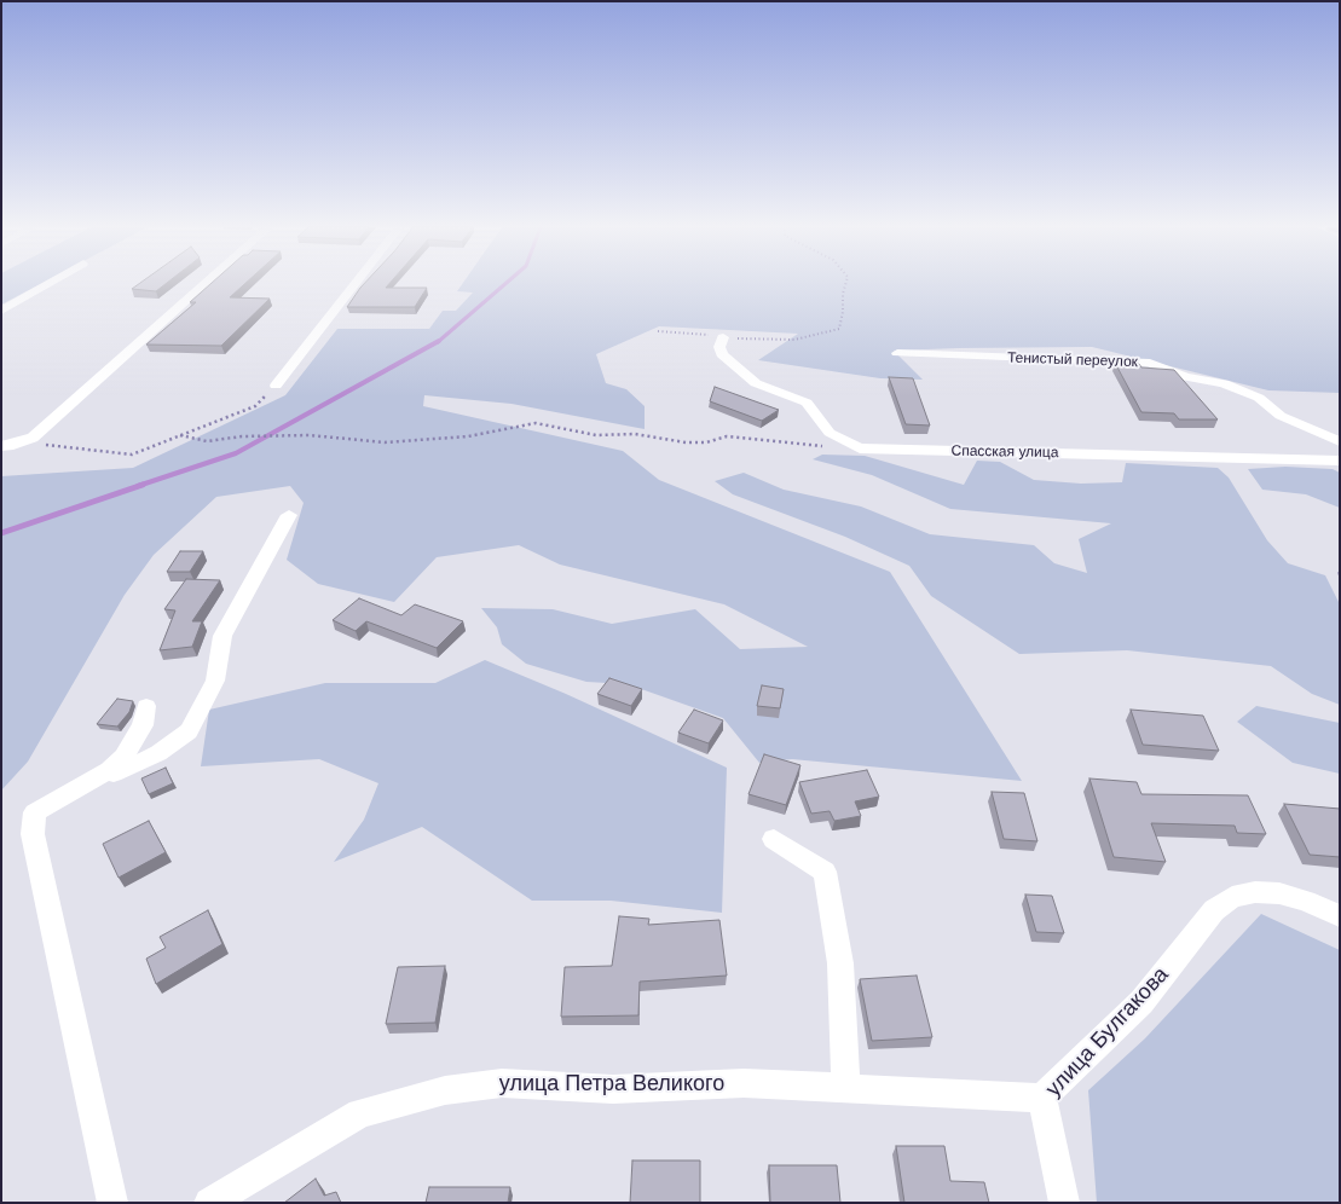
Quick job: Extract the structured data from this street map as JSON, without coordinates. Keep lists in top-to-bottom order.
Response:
{
  "streets": {
    "street": [
      "Тенистый переулок",
      "Спасская улица",
      "улица Булгакова",
      "улица Петра Великого"
    ]
  },
  "crossings": [
    ["улица Булгакова", "улица Петра Великого"]
  ]
}
